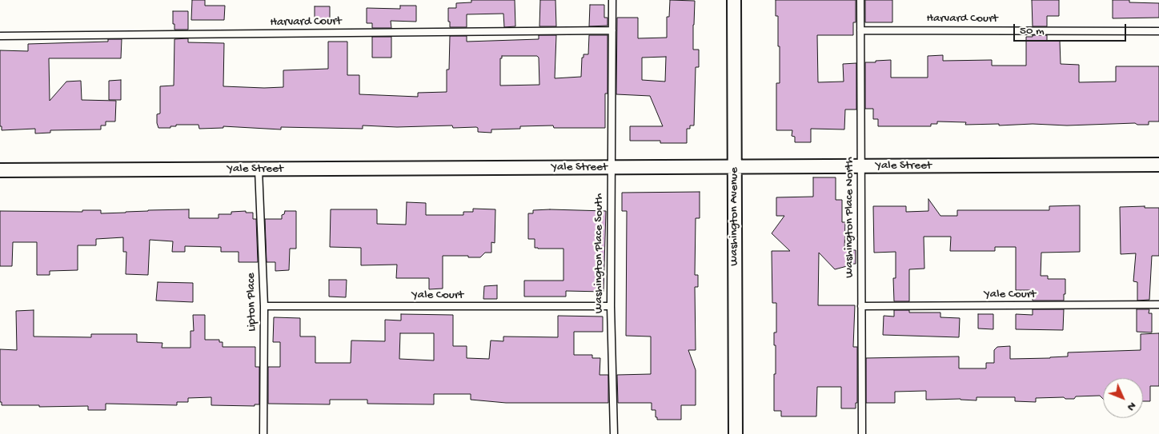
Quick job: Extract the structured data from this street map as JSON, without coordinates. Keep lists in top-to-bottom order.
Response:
{
  "streets": {
    "street": ["Yale Street", "Washington Avenue"],
    "lane": [
      "Harvard Court",
      "Washington Place North",
      "Washington Place South",
      "Yale Court",
      "Lipton Place"
    ]
  },
  "crossings": [
    ["Harvard Court", "Washington Place North"],
    ["Harvard Court", "Washington Place South"],
    ["Yale Street", "Washington Avenue"],
    ["Yale Street", "Washington Place North"],
    ["Yale Street", "Washington Place South"],
    ["Yale Street", "Lipton Place"],
    ["Washington Place North", "Yale Court"],
    ["Washington Place South", "Yale Court"],
    ["Yale Court", "Lipton Place"]
  ],
  "scale_bar": "50 m",
  "north": "bottom right"
}
